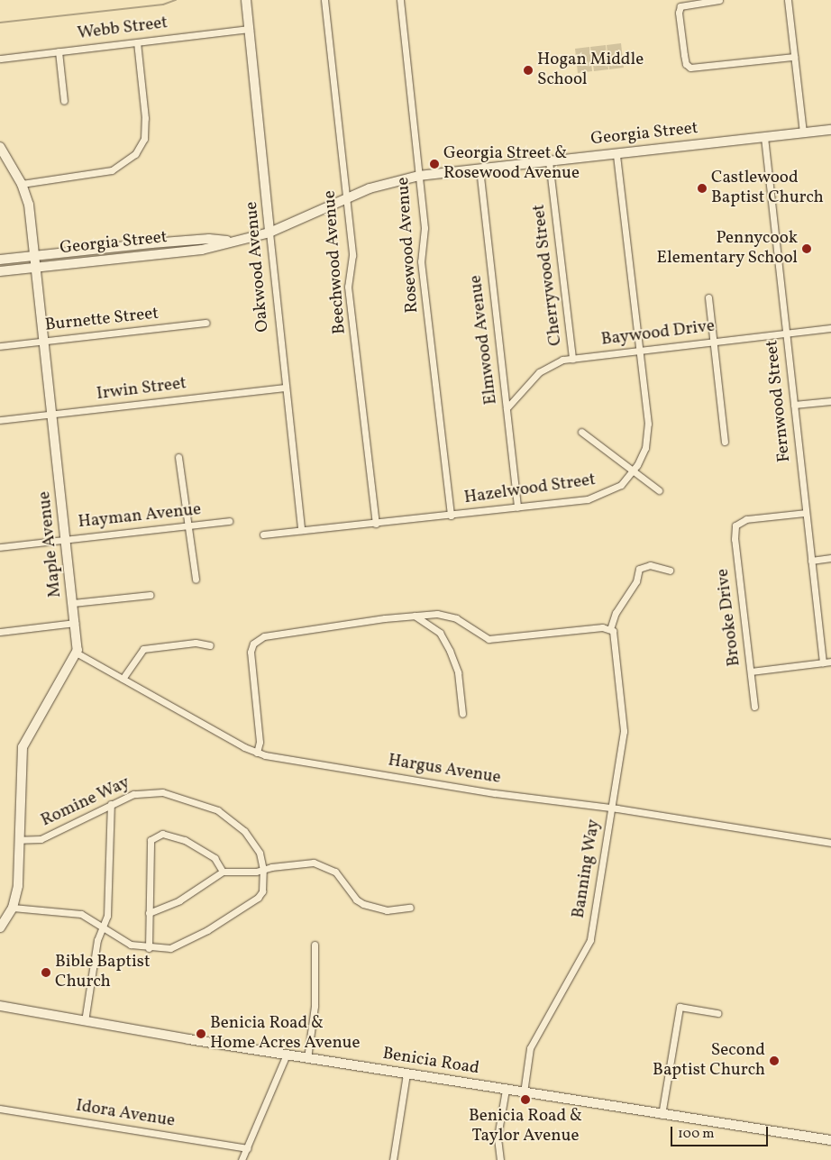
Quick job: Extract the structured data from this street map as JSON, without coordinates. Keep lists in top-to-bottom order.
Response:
{
  "streets": {
    "main road": [
      "Georgia Street",
      "Oakwood Avenue",
      "Maple Avenue",
      "Benicia Road"
    ],
    "street": [
      "Webb Street",
      "Rosewood Avenue",
      "Beechwood Avenue",
      "Cherrywood Street",
      "Burnette Street",
      "Baywood Drive",
      "Elmwood Avenue",
      "Irwin Street",
      "Fernwood Street",
      "Hazelwood Street",
      "Hayman Avenue",
      "Brooke Drive",
      "Hargus Avenue",
      "Romine Way",
      "Banning Way",
      "Idora Avenue"
    ]
  },
  "crossings": [
    ["Webb Street", "Oakwood Avenue"],
    ["Georgia Street", "Rosewood Avenue"],
    ["Georgia Street", "Beechwood Avenue"],
    ["Georgia Street", "Oakwood Avenue"],
    ["Georgia Street", "Cherrywood Street"],
    ["Georgia Street", "Elmwood Avenue"],
    ["Georgia Street", "Fernwood Street"],
    ["Georgia Street", "Hazelwood Street"],
    ["Georgia Street", "Maple Avenue"],
    ["Rosewood Avenue", "Hazelwood Street"],
    ["Beechwood Avenue", "Hazelwood Street"],
    ["Oakwood Avenue", "Irwin Street"],
    ["Oakwood Avenue", "Hazelwood Street"],
    ["Cherrywood Street", "Baywood Drive"],
    ["Cherrywood Street", "Elmwood Avenue"],
    ["Cherrywood Street", "Hazelwood Street"],
    ["Burnette Street", "Maple Avenue"],
    ["Baywood Drive", "Elmwood Avenue"],
    ["Baywood Drive", "Fernwood Street"],
    ["Baywood Drive", "Hazelwood Street"],
    ["Elmwood Avenue", "Hazelwood Street"],
    ["Irwin Street", "Maple Avenue"],
    ["Fernwood Street", "Brooke Drive"],
    ["Hayman Avenue", "Maple Avenue"],
    ["Maple Avenue", "Hargus Avenue"],
    ["Hargus Avenue", "Banning Way"],
    ["Banning Way", "Benicia Road"]
  ],
  "places": [
    "Hogan Middle School",
    "Georgia Street & Rosewood Avenue",
    "Castlewood Baptist Church",
    "Pennycook Elementary School",
    "Bible Baptist Church",
    "Benicia Road & Home Acres Avenue",
    "Second Baptist Church",
    "Benicia Road & Taylor Avenue"
  ],
  "scale_bar": "100 m"
}
